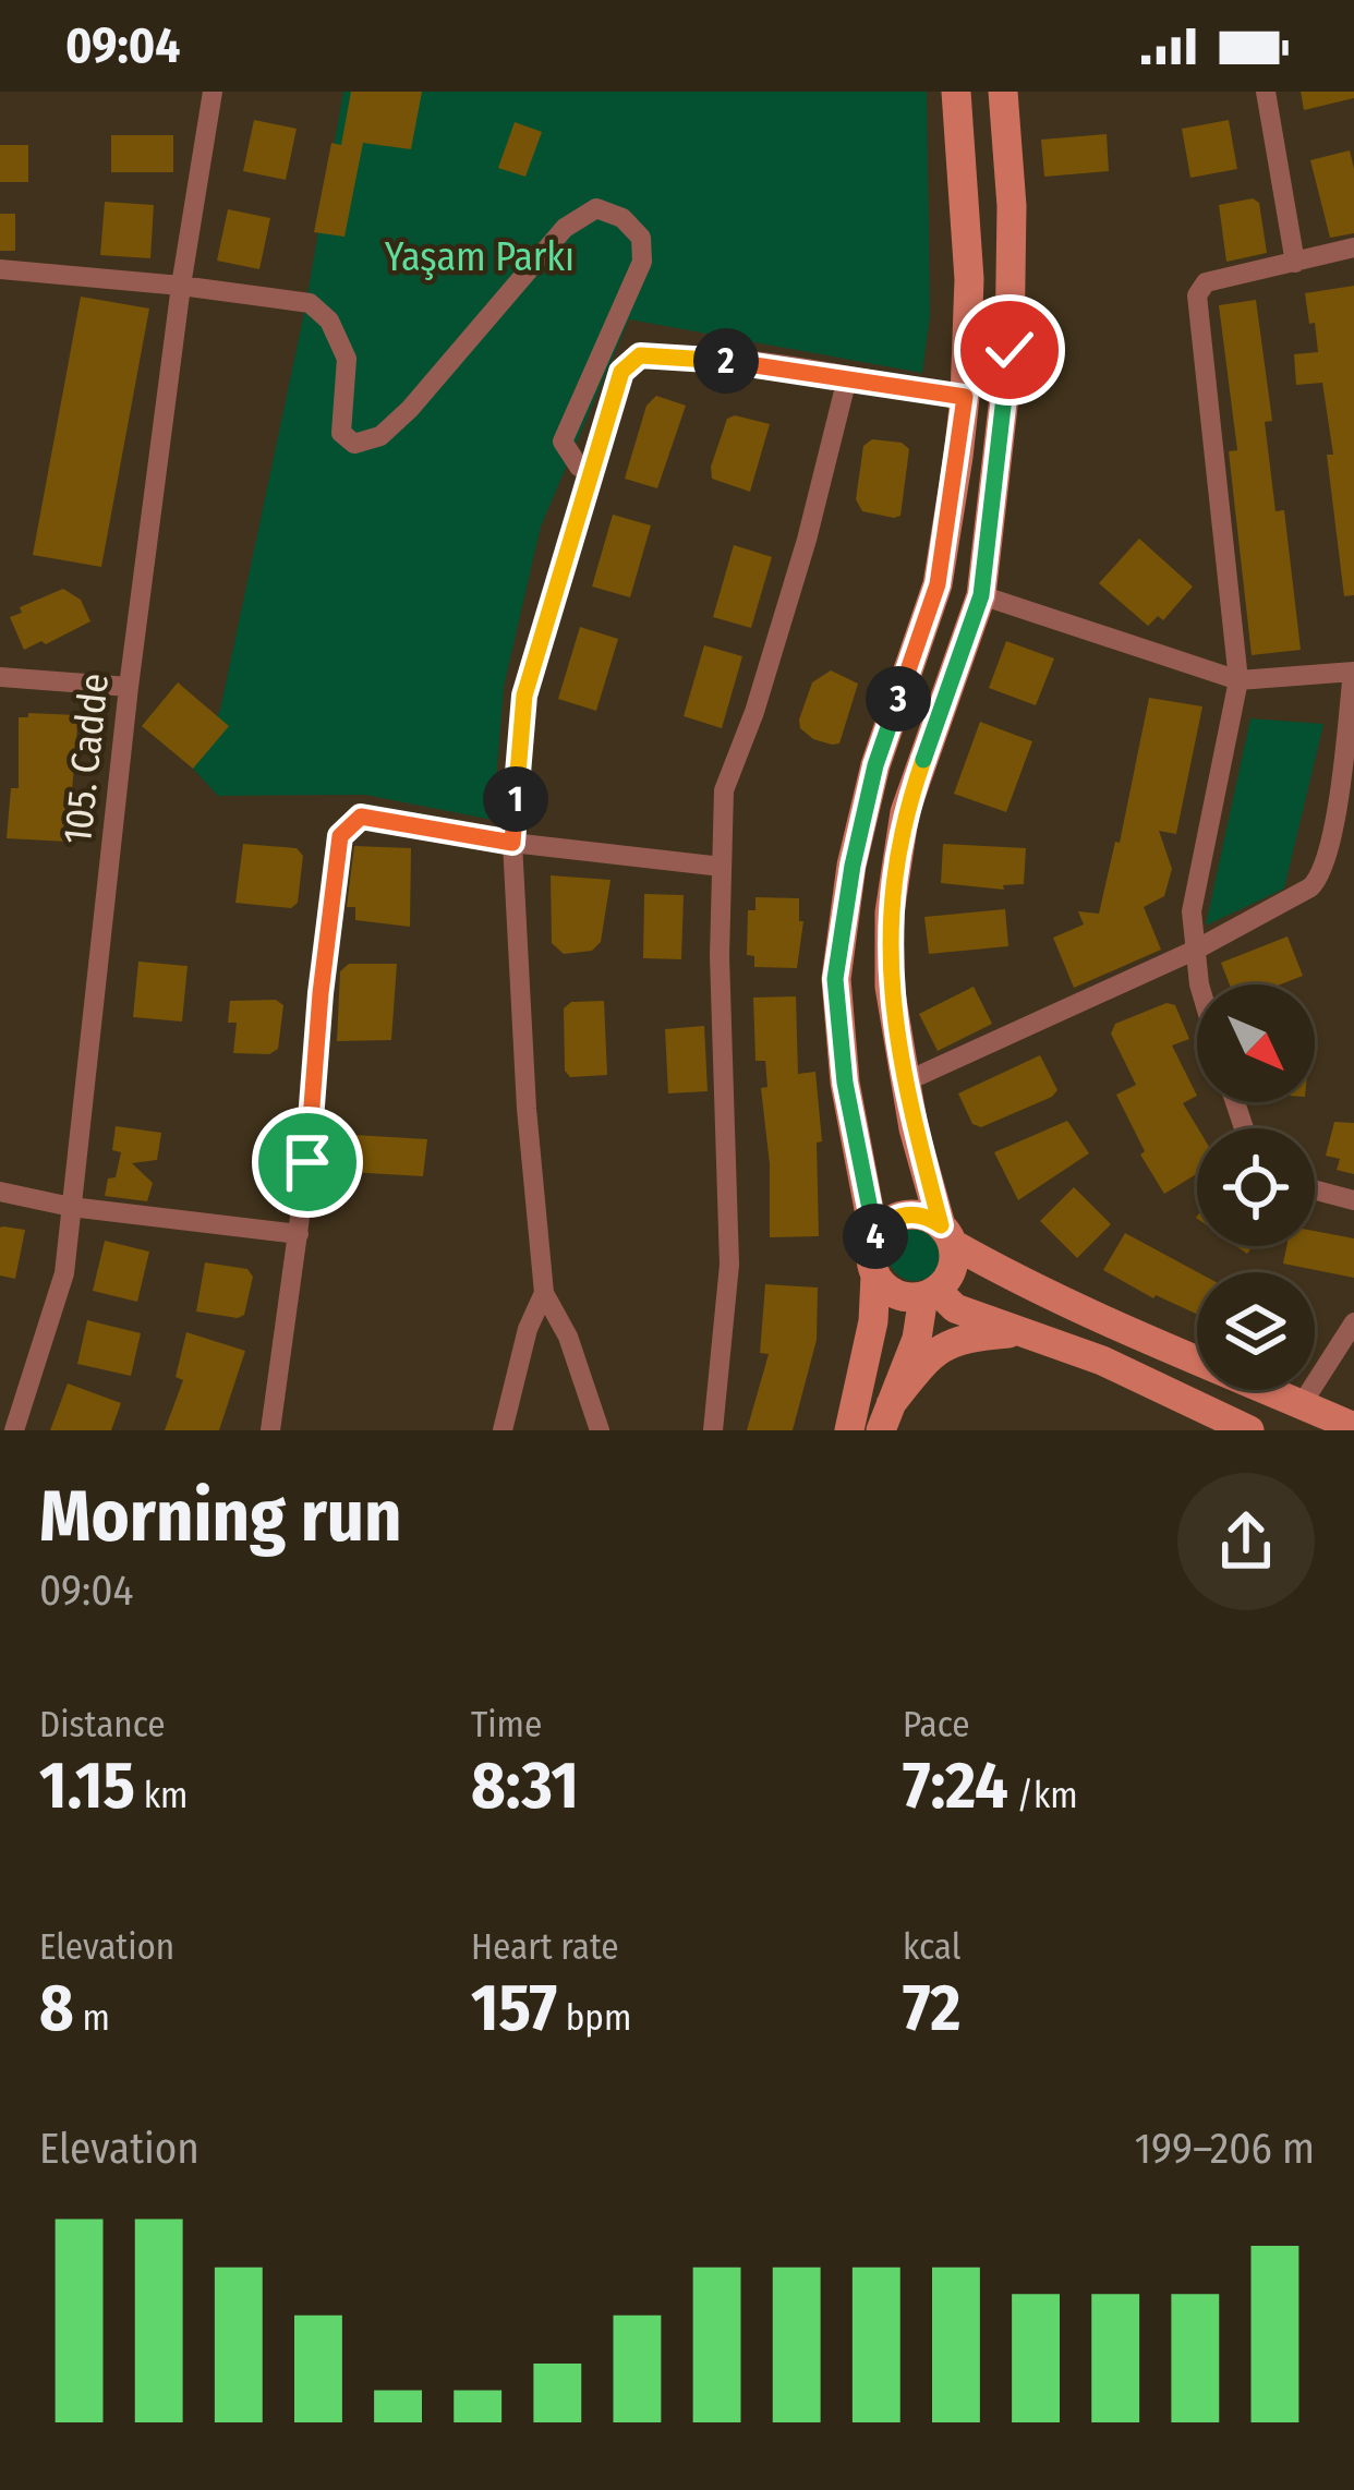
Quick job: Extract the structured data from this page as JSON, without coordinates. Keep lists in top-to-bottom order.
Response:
{
  "streets": {
    "street": ["105. Cadde"]
  },
  "parks": ["Yaşam Parkı"],
  "north": "bottom right",
  "page": {
    "status": "09:04",
    "pins": [
      "2",
      "3",
      "1",
      "4"
    ],
    "heading": ["Morning run", "09:04"],
    "stats": [
      ["Distance", "1.15 km"],
      ["Time", "8:31"],
      ["Pace", "7:24 /km"],
      ["Elevation", "8 m"],
      ["Heart rate", "157 bpm"],
      ["kcal", "72"]
    ],
    "chart": ["Elevation", "199–206 m"]
  }
}
